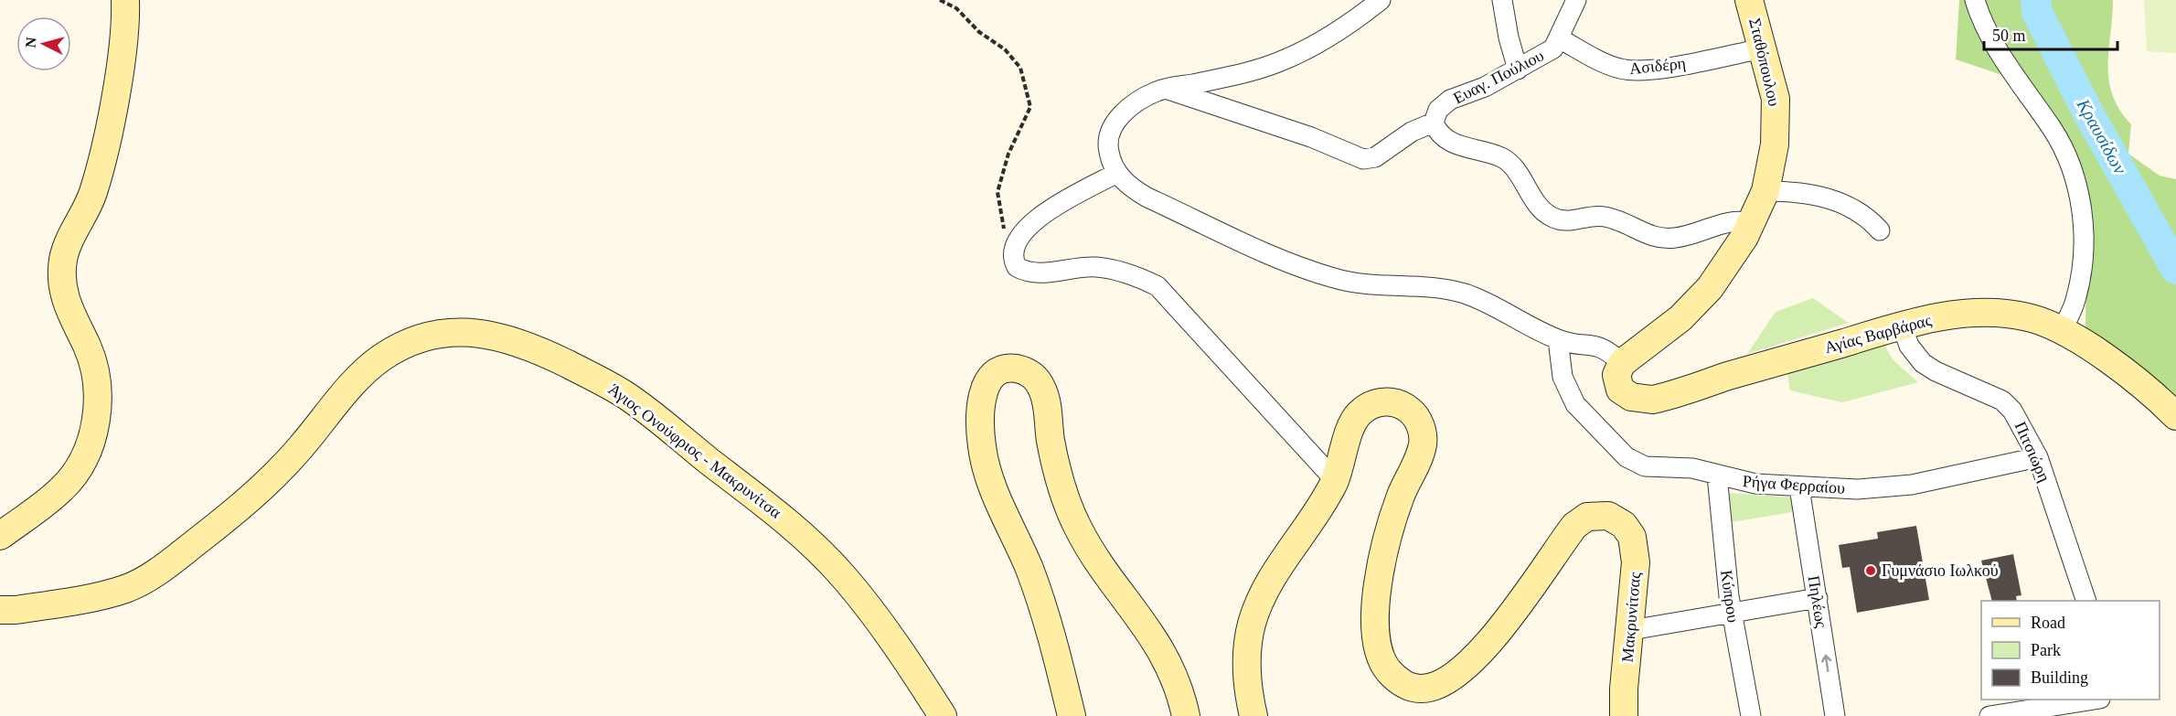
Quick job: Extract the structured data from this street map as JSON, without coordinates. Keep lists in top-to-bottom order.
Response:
{
  "streets": {
    "street": [
      "Σταθόπουλου",
      "Ασιδέρη",
      "Ευαγ. Πούλιου",
      "Αγίας Βαρβάρας",
      "Άγιος Ονούφριος - Μακρυνίτσα",
      "Πιτσιώρη",
      "Ρήγα Φερραίου",
      "Κύπρου",
      "Πηλέως",
      "Μακρυνίτσας"
    ]
  },
  "crossings": [
    ["Σταθόπουλου", "Ασιδέρη"],
    ["Σταθόπουλου", "Αγίας Βαρβάρας"],
    ["Ασιδέρη", "Ευαγ. Πούλιου"],
    ["Αγίας Βαρβάρας", "Πιτσιώρη"],
    ["Πιτσιώρη", "Ρήγα Φερραίου"],
    ["Ρήγα Φερραίου", "Κύπρου"],
    ["Ρήγα Φερραίου", "Πηλέως"]
  ],
  "one_way": ["Πηλέως"],
  "water": ["Κραυσίδων"],
  "places": ["Γυμνάσιο Ιωλκού"],
  "legend": ["Road", "Park", "Building"],
  "scale_bar": "50 m",
  "north": "left"
}
